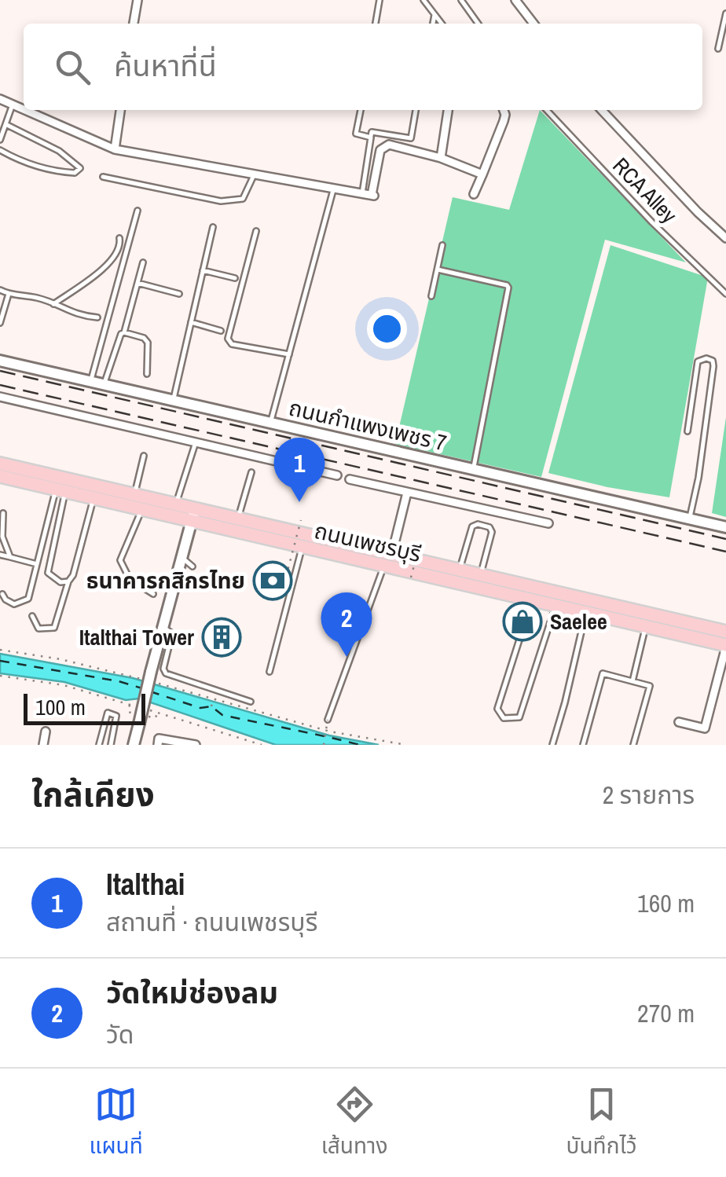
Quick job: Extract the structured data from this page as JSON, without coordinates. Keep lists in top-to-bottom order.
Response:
{
  "streets": {
    "main road": ["ถนนเพชรบุรี"],
    "street": ["ถนนกำแพงเพชร 7"],
    "lane": ["RCA Alley"]
  },
  "places": {
    "bank": ["ธนาคารกสิกรไทย"],
    "shop": ["Saelee"],
    "building": ["Italthai Tower"]
  },
  "scale_bar": "100 m",
  "page": {
    "search": "ค้นหาที่นี่",
    "pins": ["1", "2"],
    "scale": "100 m",
    "heading": ["ใกล้เคียง", "2 รายการ"],
    "list": [
      {
        "mark": "1",
        "name": "Italthai",
        "note": "สถานที่ · ถนนเพชรบุรี",
        "value": "160 m"
      },
      {
        "mark": "2",
        "name": "วัดใหม่ช่องลม",
        "note": "วัด",
        "value": "270 m"
      }
    ],
    "nav": ["แผนที่", "เส้นทาง", "บันทึกไว้"]
  }
}
